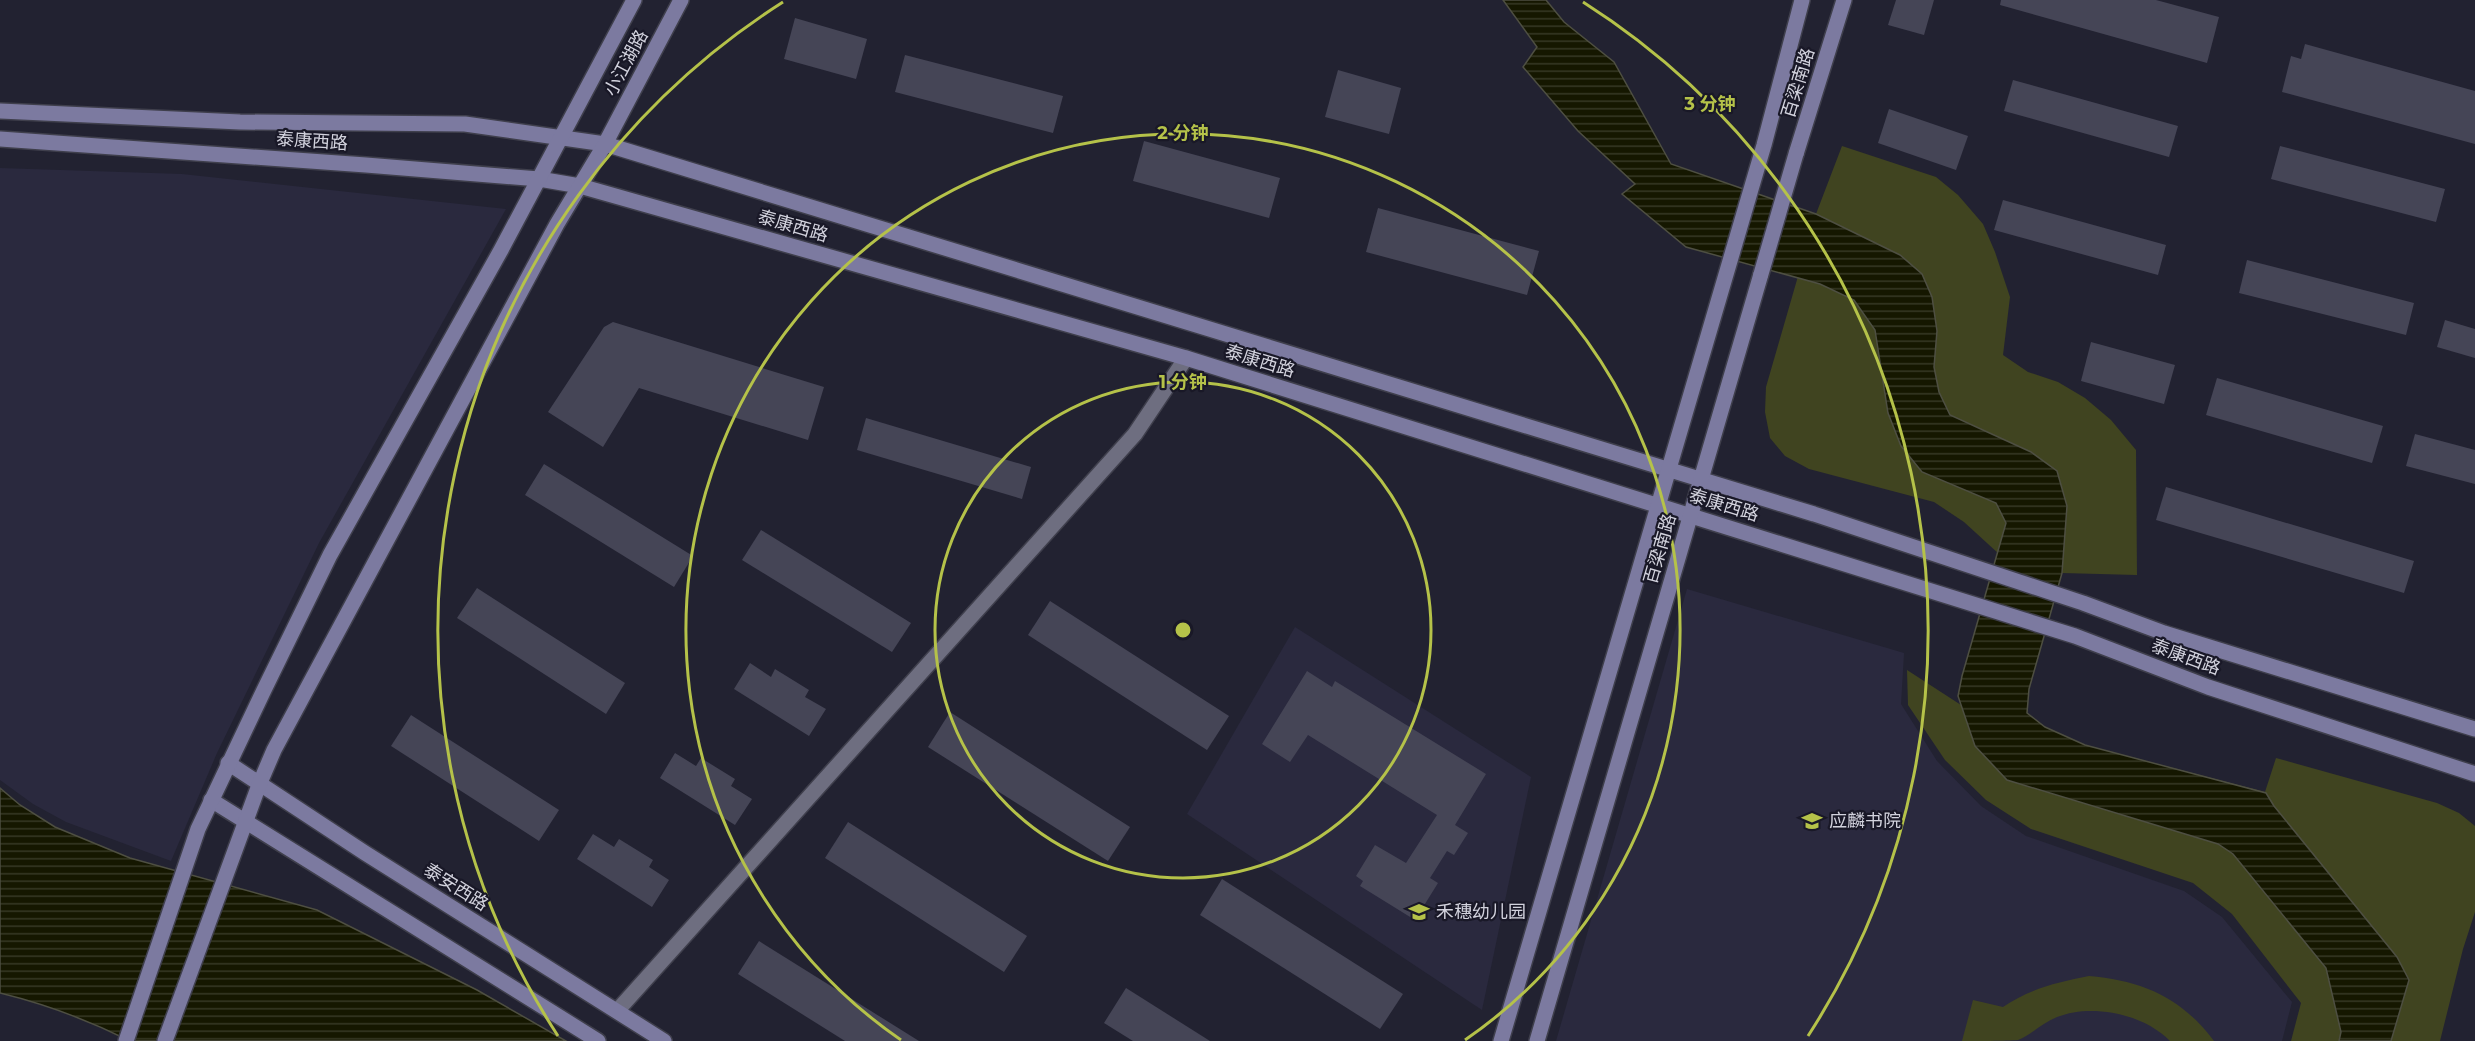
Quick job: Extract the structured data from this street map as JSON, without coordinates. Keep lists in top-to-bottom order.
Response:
{
  "streets": {
    "main road": [
      "小江湖路",
      "百梁南路",
      "泰康西路",
      "泰安西路"
    ]
  },
  "crossings": [
    ["小江湖路", "泰康西路"],
    ["小江湖路", "泰安西路"],
    ["百梁南路", "泰康西路"]
  ],
  "places": {
    "school or university": ["应麟书院", "禾穗幼儿园"]
  },
  "rings": ["3 分钟", "2 分钟", "1 分钟"]
}
